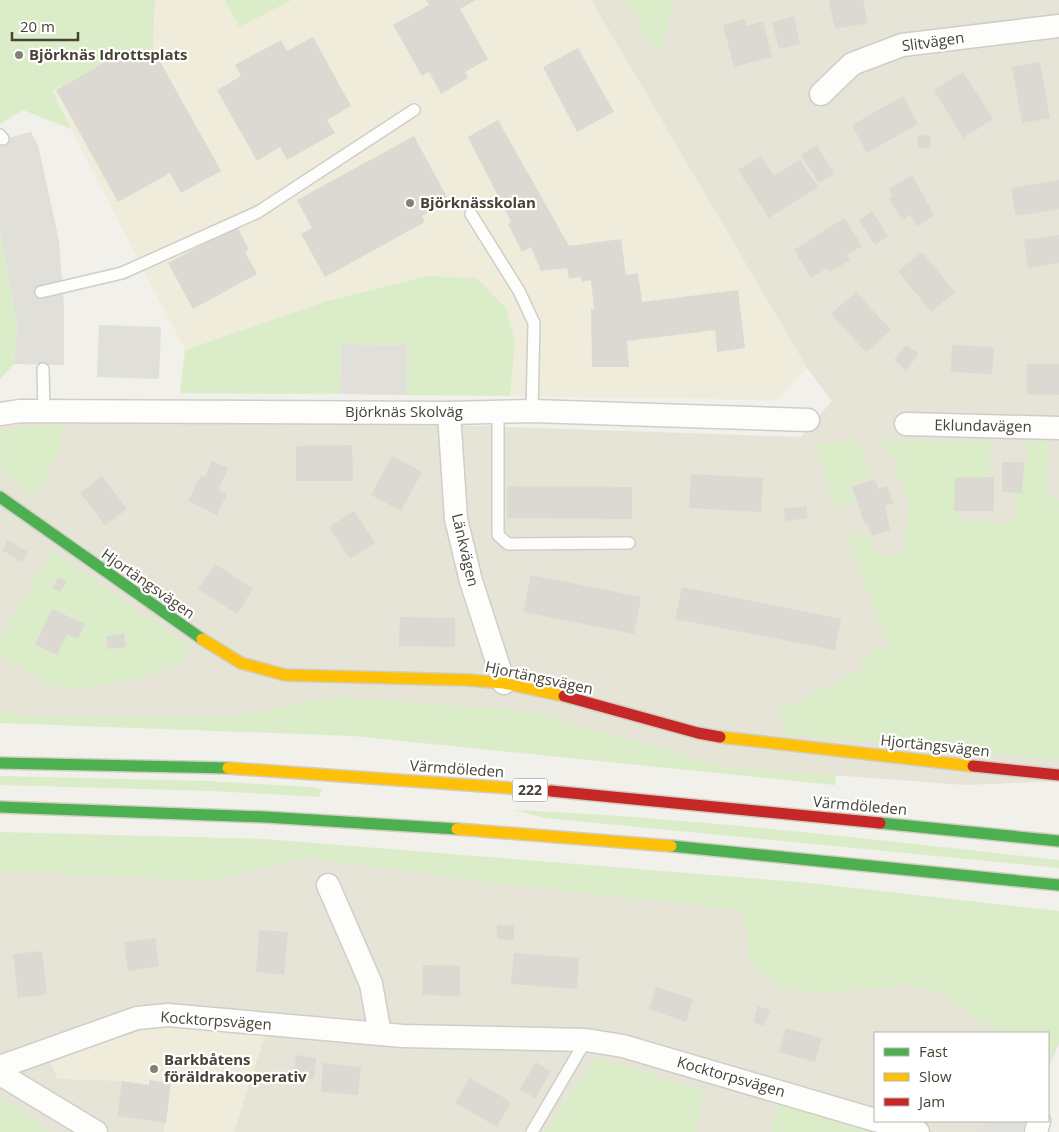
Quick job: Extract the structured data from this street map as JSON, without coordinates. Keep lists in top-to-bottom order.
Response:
{
  "streets": {
    "main road": ["Hjortängsvägen", "Värmdöleden", "222"],
    "street": [
      "Slitvägen",
      "Björknäs Skolväg",
      "Eklundavägen",
      "Länkvägen",
      "Kocktorpsvägen"
    ]
  },
  "crossings": [
    ["Björknäs Skolväg", "Länkvägen"],
    ["Länkvägen", "Hjortängsvägen"]
  ],
  "places": ["Björknäs Idrottsplats", "Björknässkolan", "Barkbåtens föräldrakooperativ"],
  "legend": ["Fast", "Slow", "Jam"],
  "scale_bar": "20 m"
}
